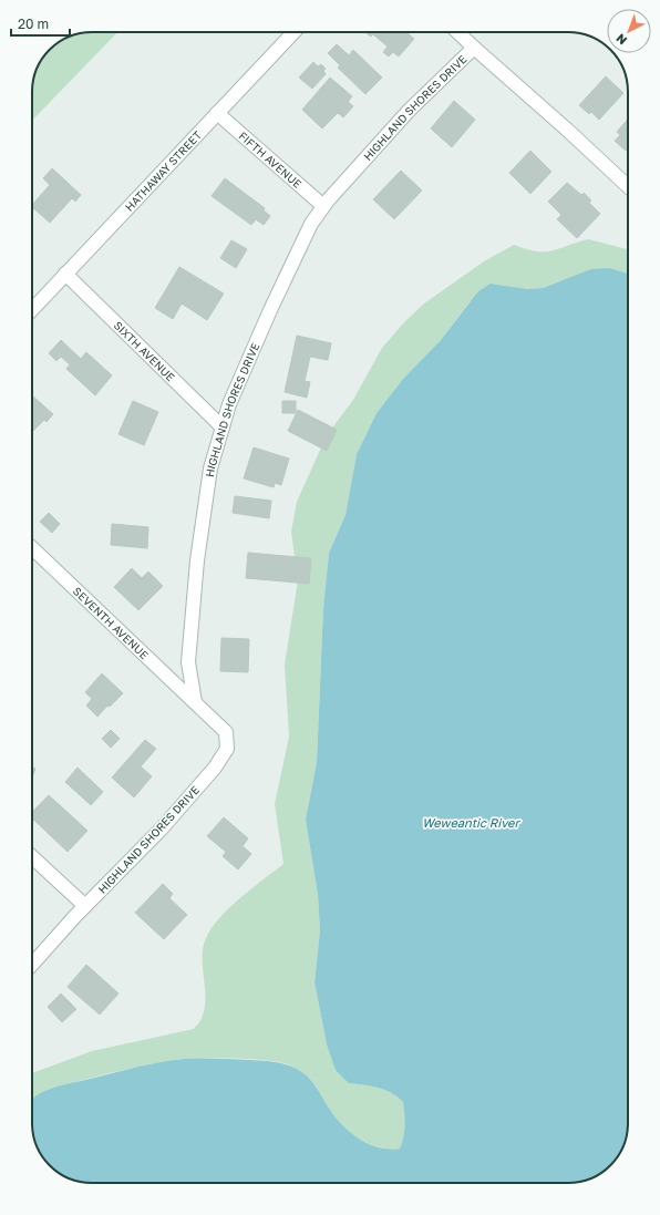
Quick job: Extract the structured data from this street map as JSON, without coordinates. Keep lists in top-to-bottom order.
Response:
{
  "streets": {
    "street": [
      "HIGHLAND SHORES DRIVE",
      "FIFTH AVENUE",
      "HATHAWAY STREET",
      "SIXTH AVENUE",
      "SEVENTH AVENUE"
    ]
  },
  "crossings": [
    ["HIGHLAND SHORES DRIVE", "FIFTH AVENUE"],
    ["HIGHLAND SHORES DRIVE", "SIXTH AVENUE"],
    ["HIGHLAND SHORES DRIVE", "SEVENTH AVENUE"],
    ["FIFTH AVENUE", "HATHAWAY STREET"],
    ["HATHAWAY STREET", "SIXTH AVENUE"]
  ],
  "water": ["Weweantic River"],
  "scale_bar": "20 m",
  "north": "bottom left"
}
